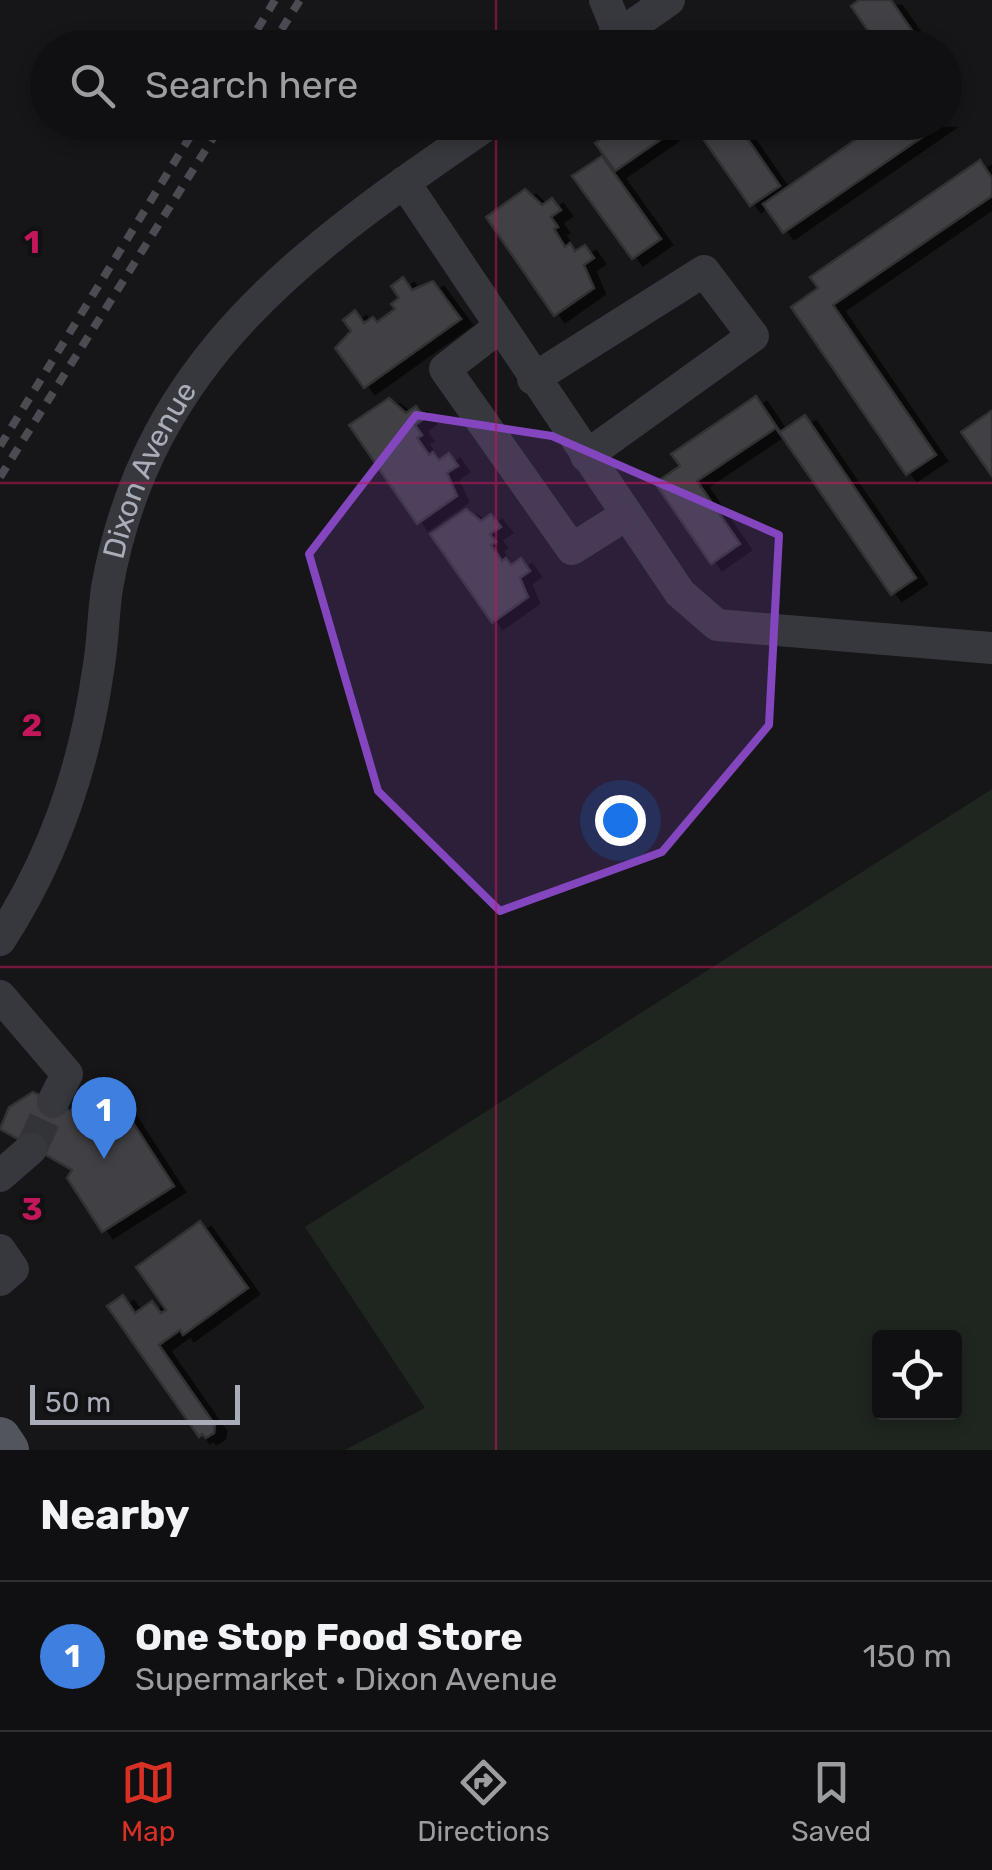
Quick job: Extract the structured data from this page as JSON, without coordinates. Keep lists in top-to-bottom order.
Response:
{
  "streets": {
    "street": ["Dixon Avenue"]
  },
  "scale_bar": "50 m",
  "page": {
    "search": "Search here",
    "pins": "1",
    "scale": "50 m",
    "heading": "Nearby",
    "list": [
      {
        "mark": "1",
        "name": "One Stop Food Store",
        "note": "Supermarket · Dixon Avenue",
        "value": "150 m"
      }
    ],
    "nav": ["Map", "Directions", "Saved"]
  },
  "grid": {
    "rows": ["1", "2", "3"]
  }
}
